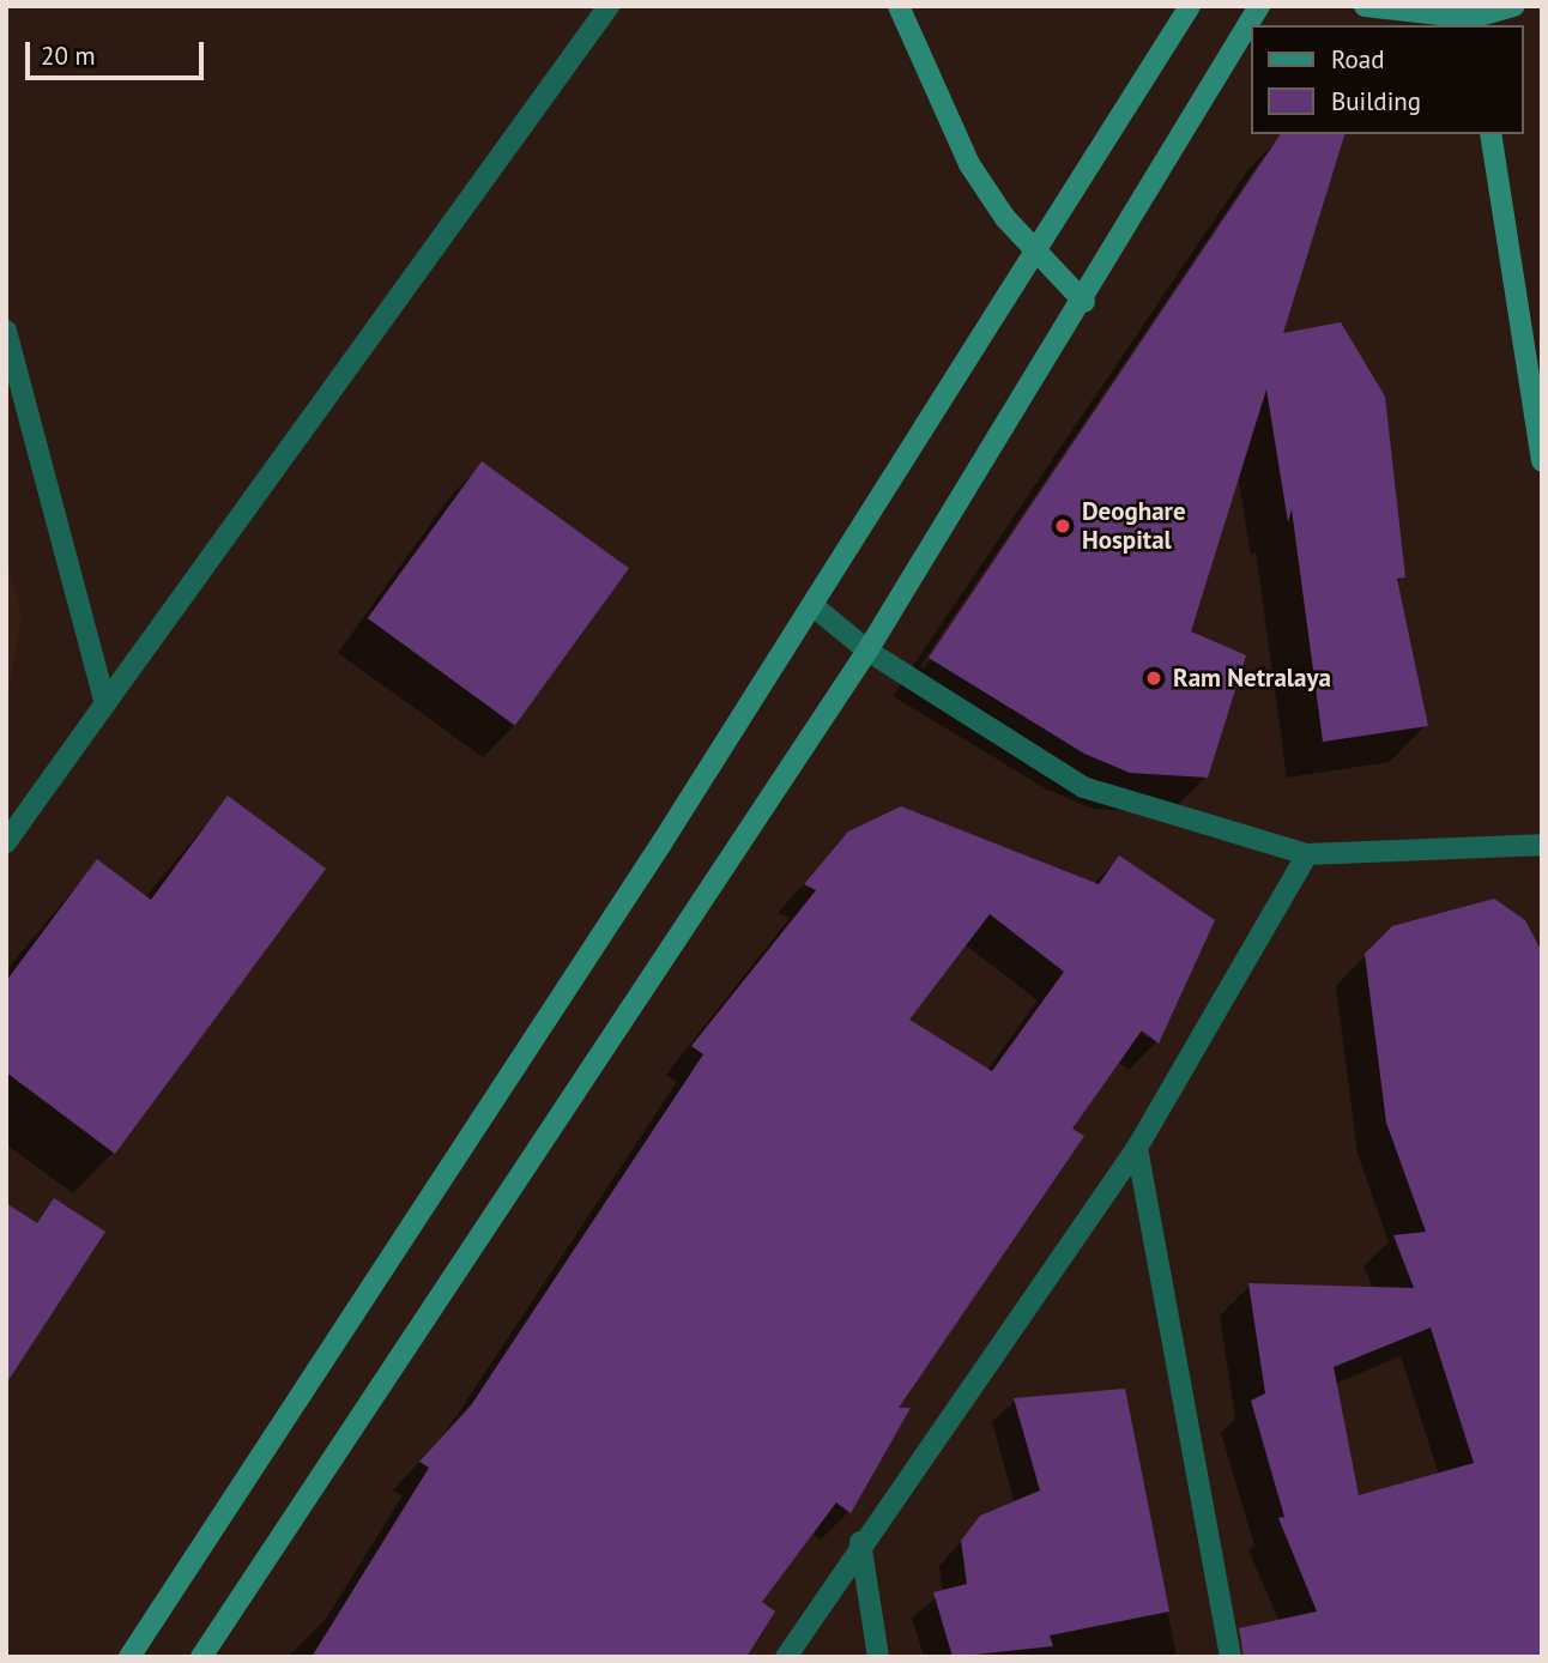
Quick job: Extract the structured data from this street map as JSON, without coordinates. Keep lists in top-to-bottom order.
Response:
{
  "places": ["Deoghare Hospital", "Ram Netralaya"],
  "legend": ["Road", "Building"],
  "scale_bar": "20 m"
}
